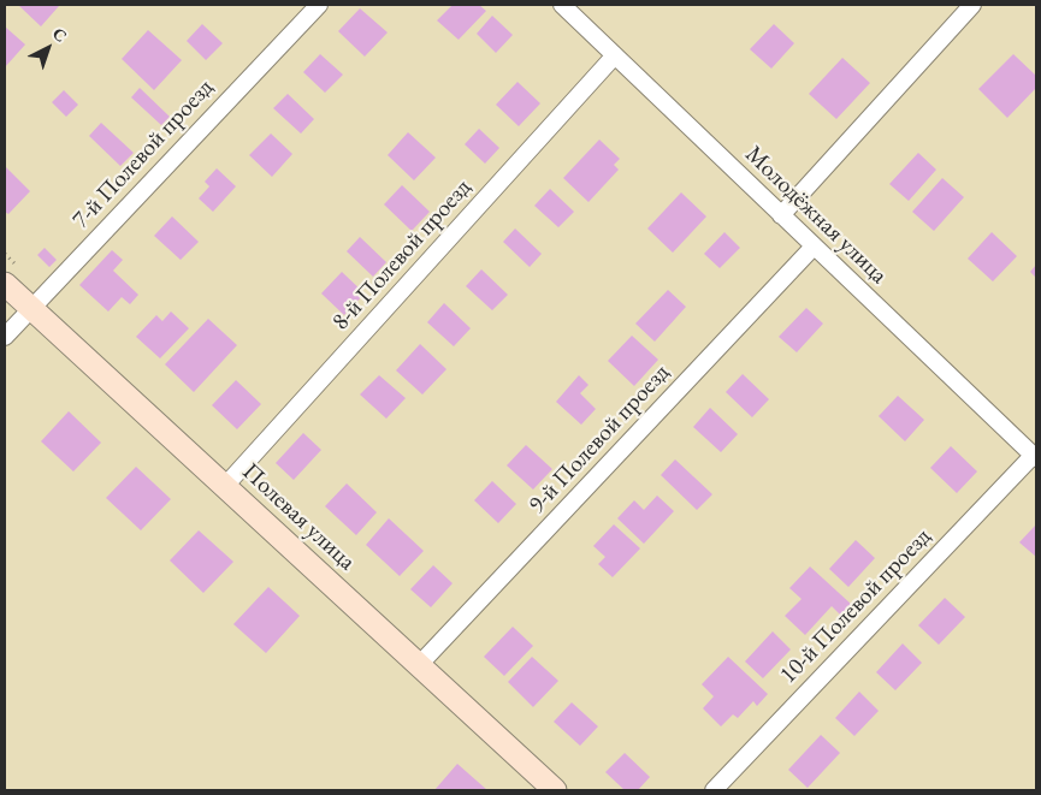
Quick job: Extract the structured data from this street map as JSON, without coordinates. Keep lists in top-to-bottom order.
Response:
{
  "streets": {
    "street": [
      "7-й Полевой проезд",
      "Молодёжная улица",
      "8-й Полевой проезд",
      "9-й Полевой проезд",
      "Полевая улица",
      "10-й Полевой проезд"
    ]
  },
  "crossings": [
    ["7-й Полевой проезд", "Полевая улица"],
    ["Молодёжная улица", "8-й Полевой проезд"],
    ["Молодёжная улица", "9-й Полевой проезд"],
    ["Молодёжная улица", "10-й Полевой проезд"],
    ["8-й Полевой проезд", "Полевая улица"],
    ["9-й Полевой проезд", "Полевая улица"]
  ],
  "north": "top right"
}
